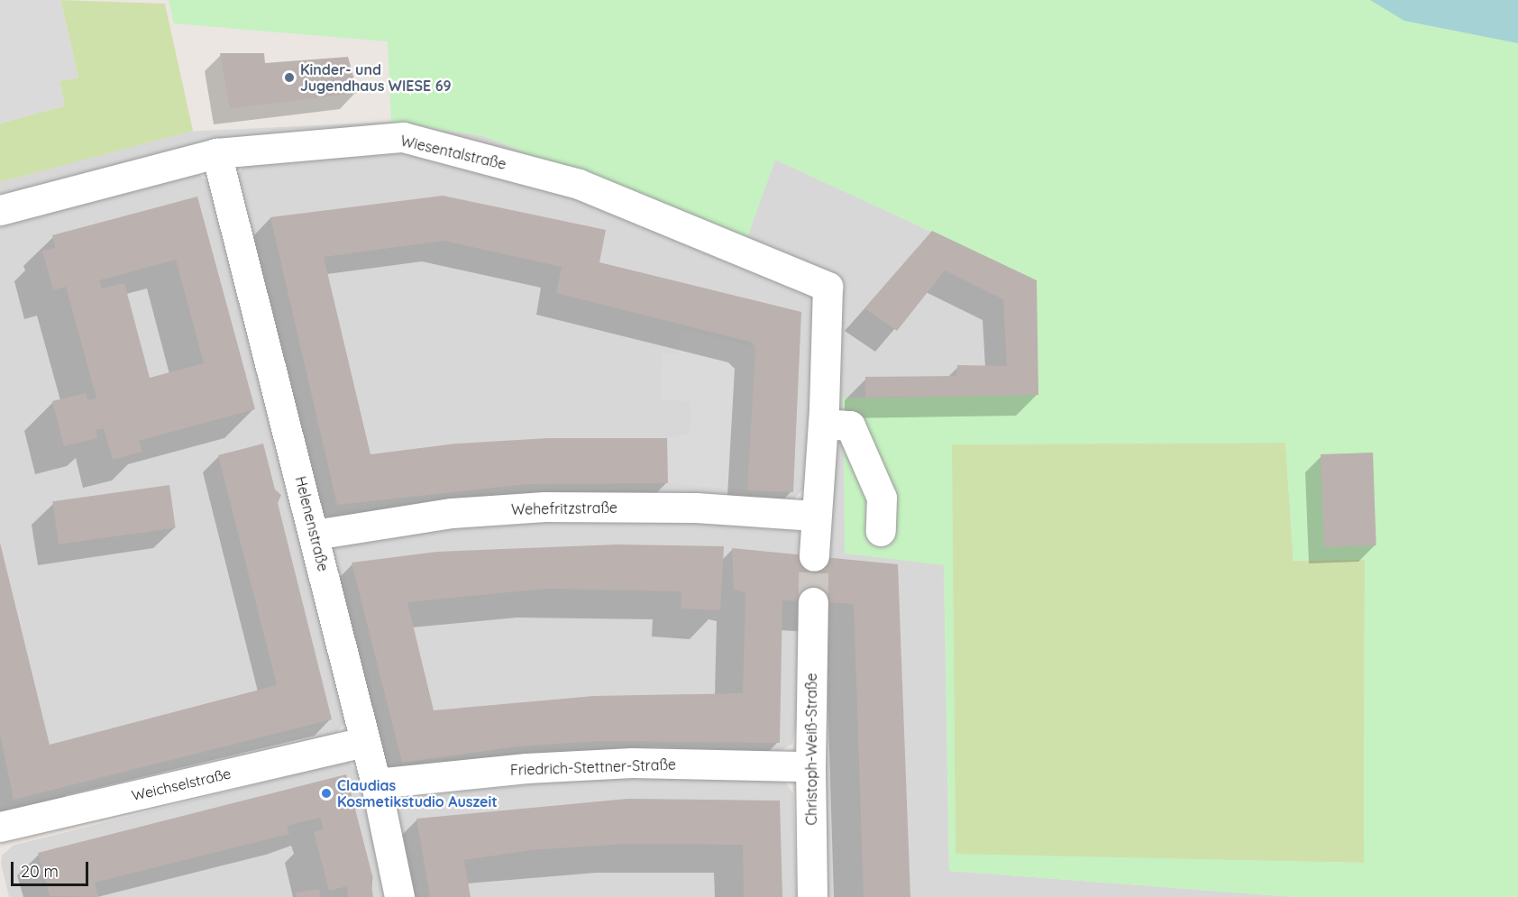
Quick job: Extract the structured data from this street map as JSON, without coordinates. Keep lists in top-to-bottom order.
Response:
{
  "streets": {
    "street": [
      "Wiesentalstraße",
      "Wehefritzstraße",
      "Helenenstraße",
      "Christoph-Weiß-Straße",
      "Friedrich-Stettner-Straße",
      "Weichselstraße"
    ]
  },
  "crossings": [
    ["Wiesentalstraße", "Helenenstraße"],
    ["Wehefritzstraße", "Helenenstraße"],
    ["Helenenstraße", "Friedrich-Stettner-Straße"],
    ["Helenenstraße", "Weichselstraße"],
    ["Christoph-Weiß-Straße", "Friedrich-Stettner-Straße"]
  ],
  "places": ["Kinder- und Jugendhaus WIESE 69", "Claudias Kosmetikstudio Auszeit"],
  "scale_bar": "20 m"
}
